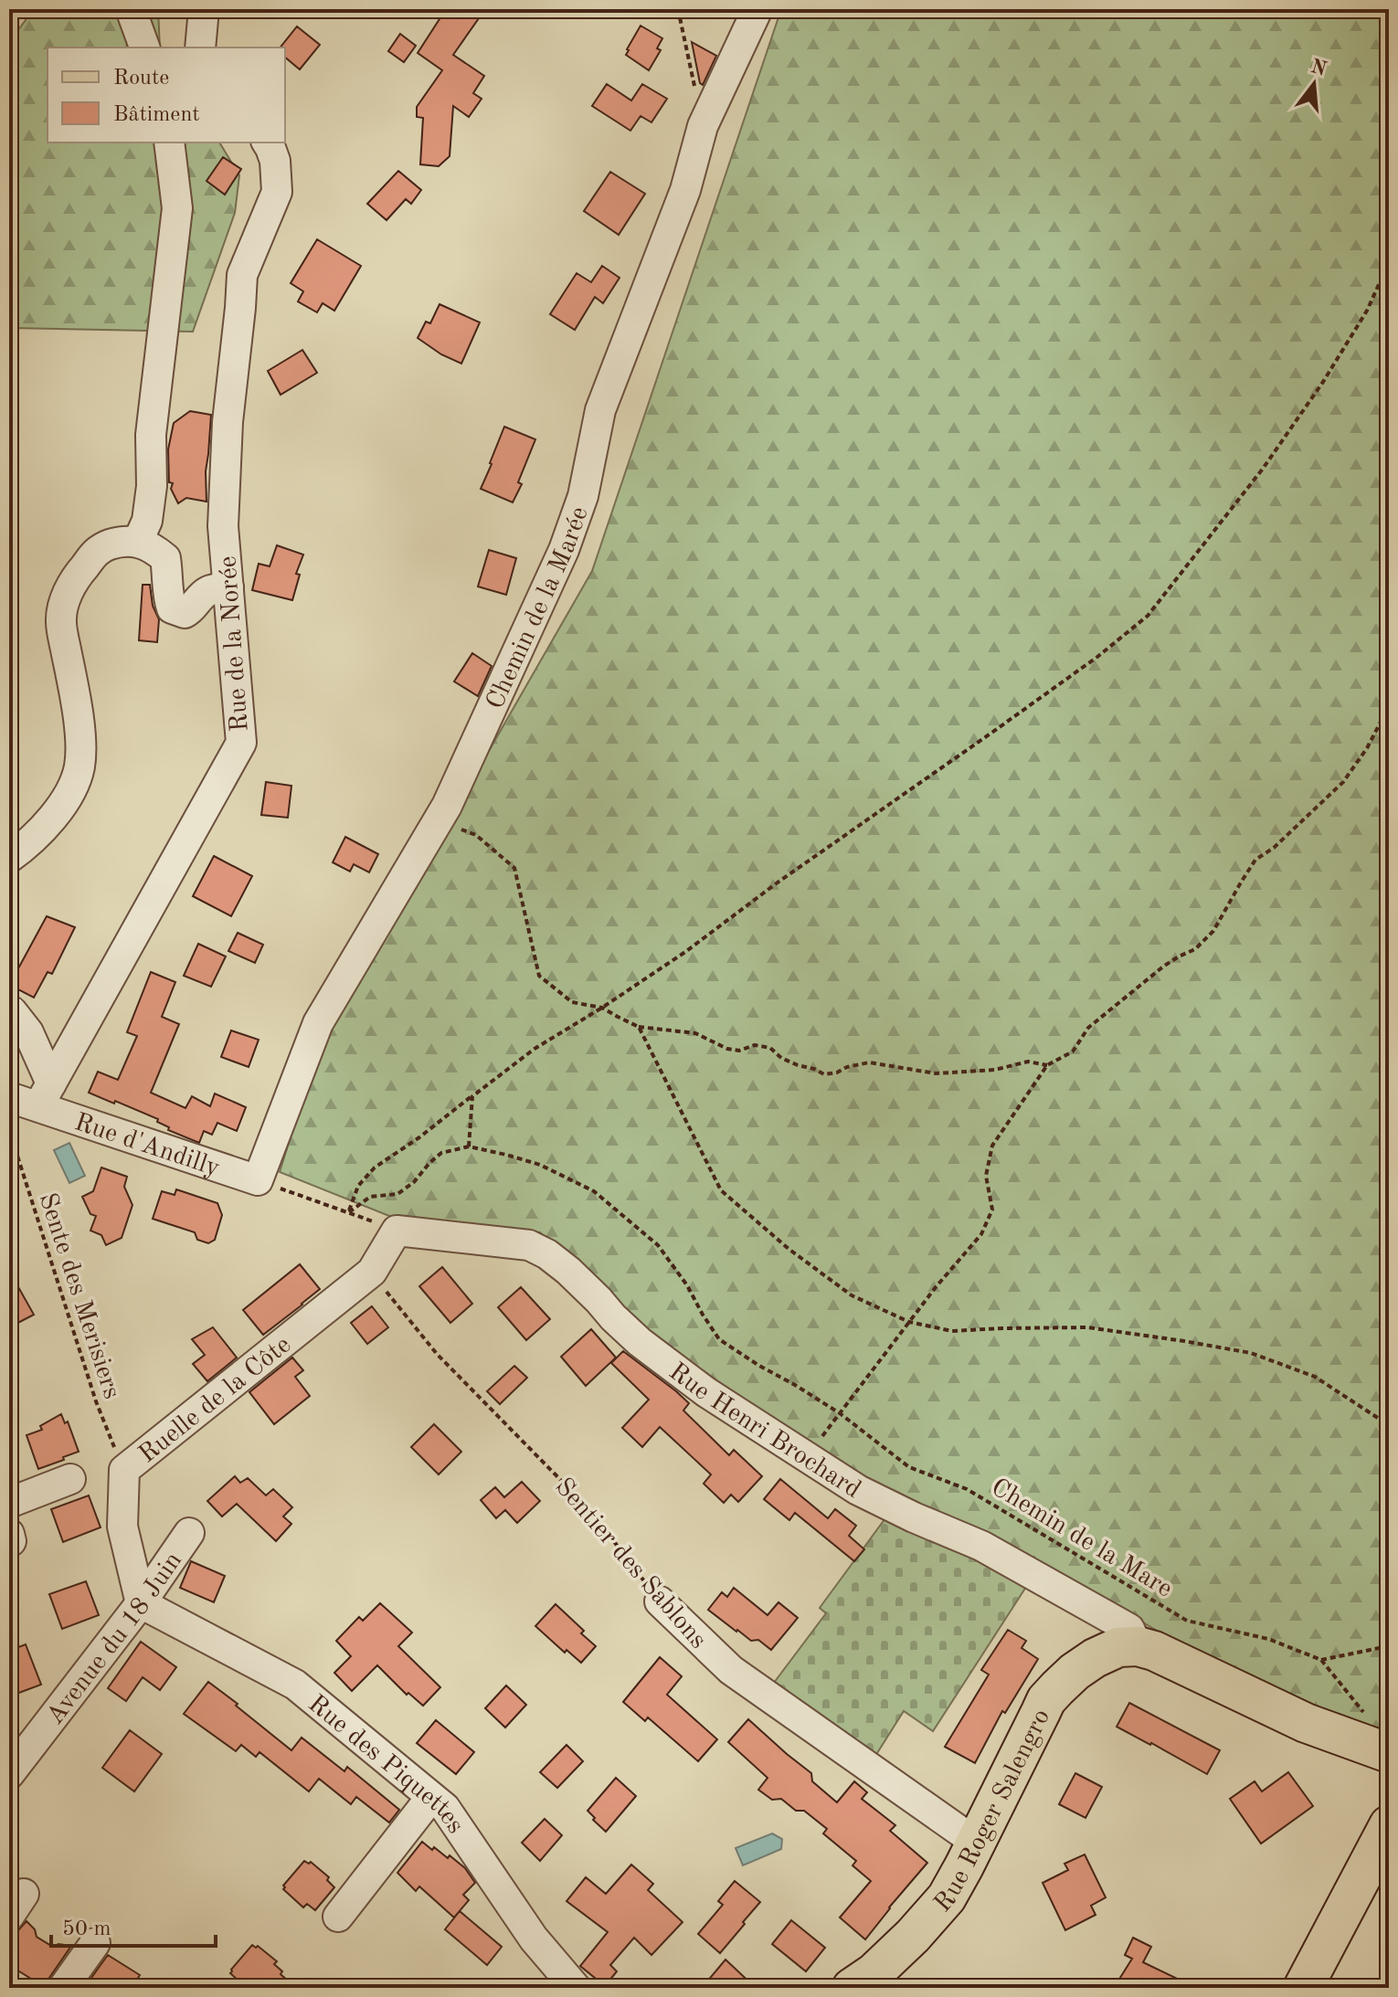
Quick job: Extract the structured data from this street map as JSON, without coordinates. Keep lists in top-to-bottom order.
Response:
{
  "streets": {
    "main road": ["Rue Roger Salengro"],
    "street": [
      "Chemin de la Marée",
      "Rue de la Norée",
      "Rue d'Andilly",
      "Ruelle de la Côte",
      "Rue Henri Brochard",
      "Sentier des Sablons",
      "Avenue du 18 Juin",
      "Rue des Piquettes"
    ],
    "path": ["Sente des Merisiers", "Chemin de la Mare"]
  },
  "crossings": [
    ["Chemin de la Marée", "Rue d'Andilly"],
    ["Rue de la Norée", "Rue d'Andilly"],
    ["Sente des Merisiers", "Ruelle de la Côte"],
    ["Ruelle de la Côte", "Rue Henri Brochard"],
    ["Ruelle de la Côte", "Avenue du 18 Juin"],
    ["Ruelle de la Côte", "Rue des Piquettes"],
    ["Rue Henri Brochard", "Rue Roger Salengro"],
    ["Sentier des Sablons", "Rue Roger Salengro"],
    ["Avenue du 18 Juin", "Rue des Piquettes"]
  ],
  "legend": ["Route", "Bâtiment"],
  "scale_bar": "50 m",
  "north": "top"
}
